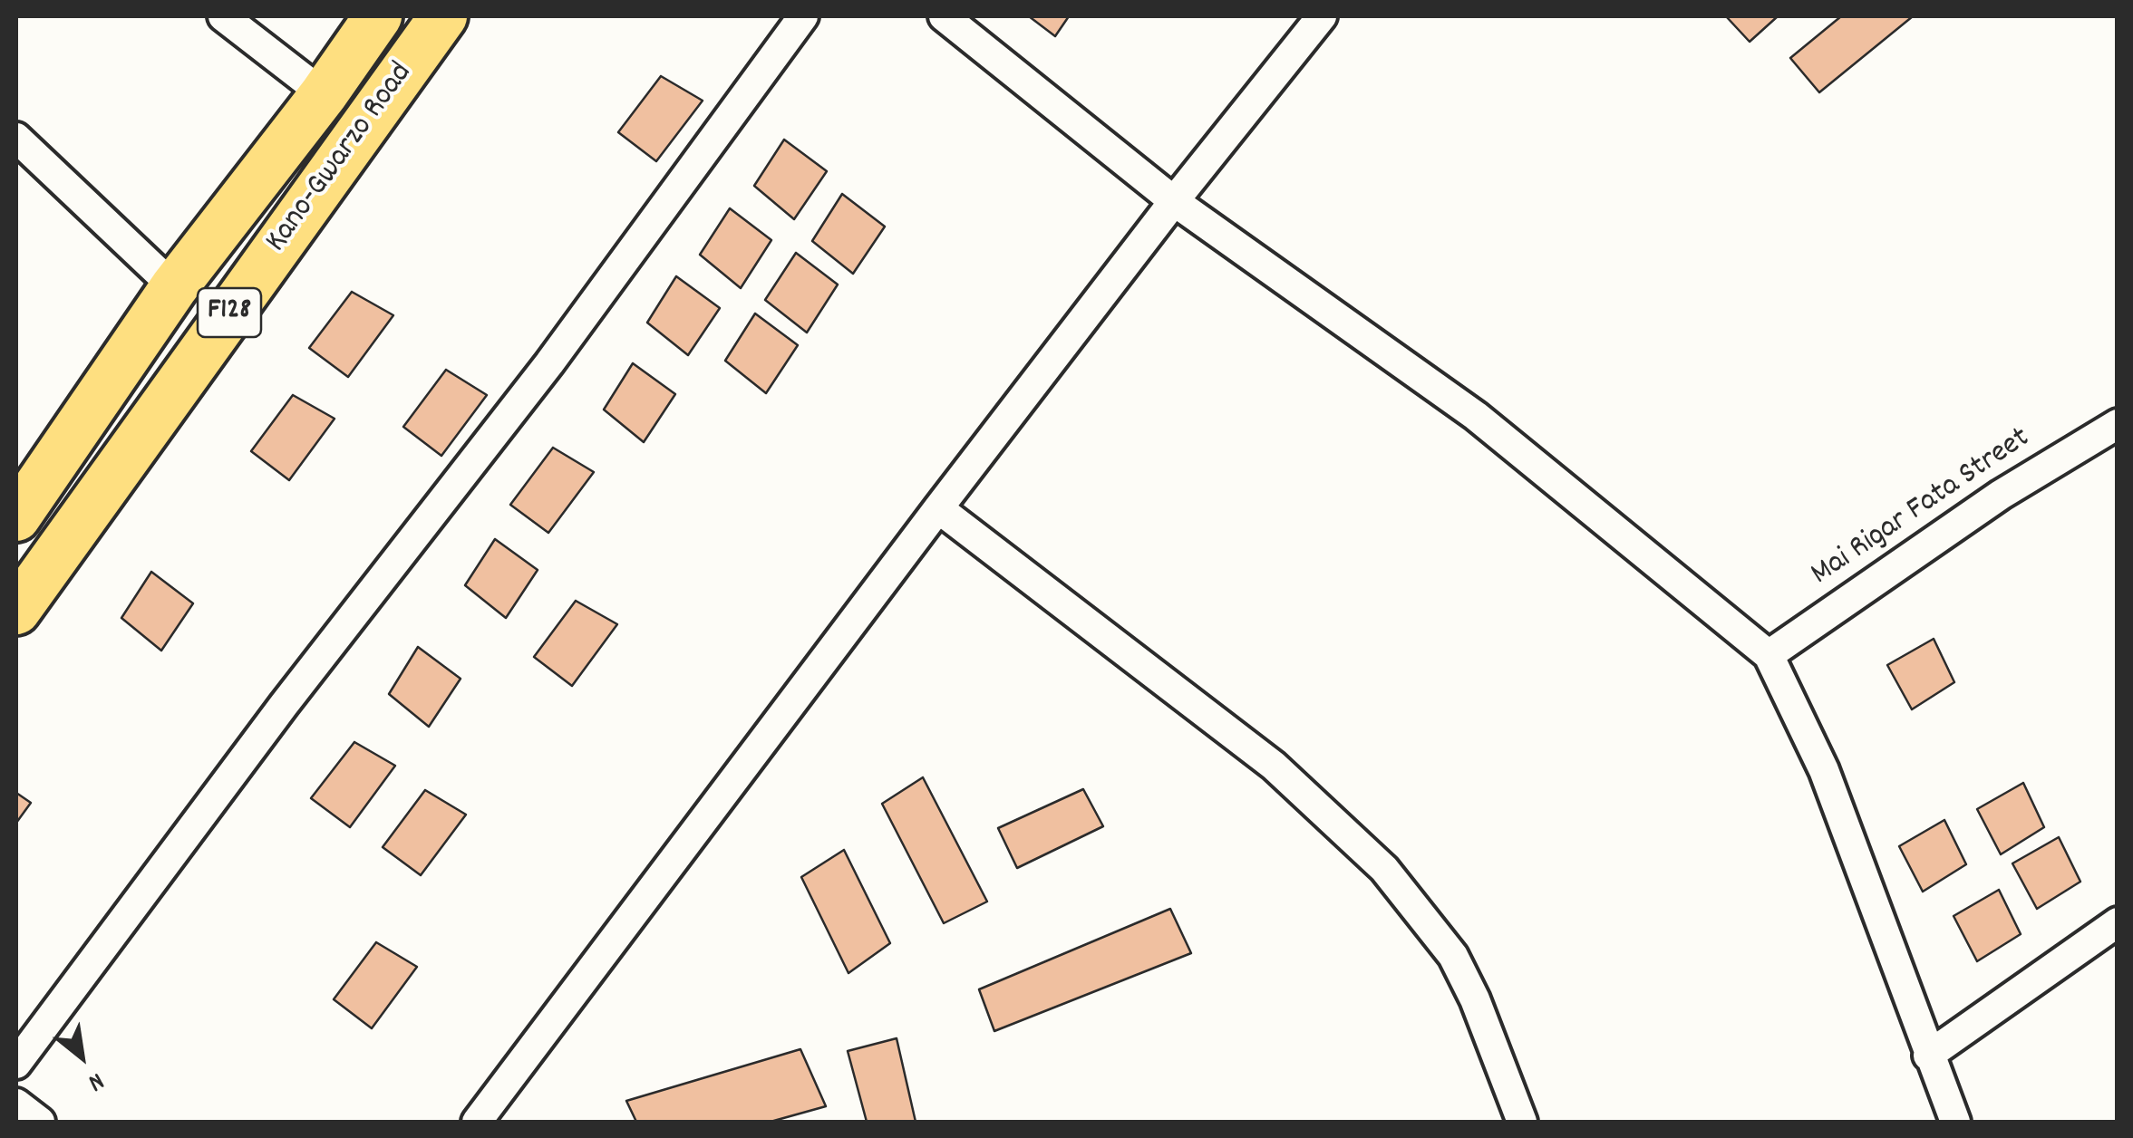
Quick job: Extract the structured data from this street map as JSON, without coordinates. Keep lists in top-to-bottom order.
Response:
{
  "streets": {
    "main road": ["Kano-Gwarzo Road", "F128"],
    "street": ["Mai Rigar Fata Street"]
  },
  "north": "bottom right"
}
